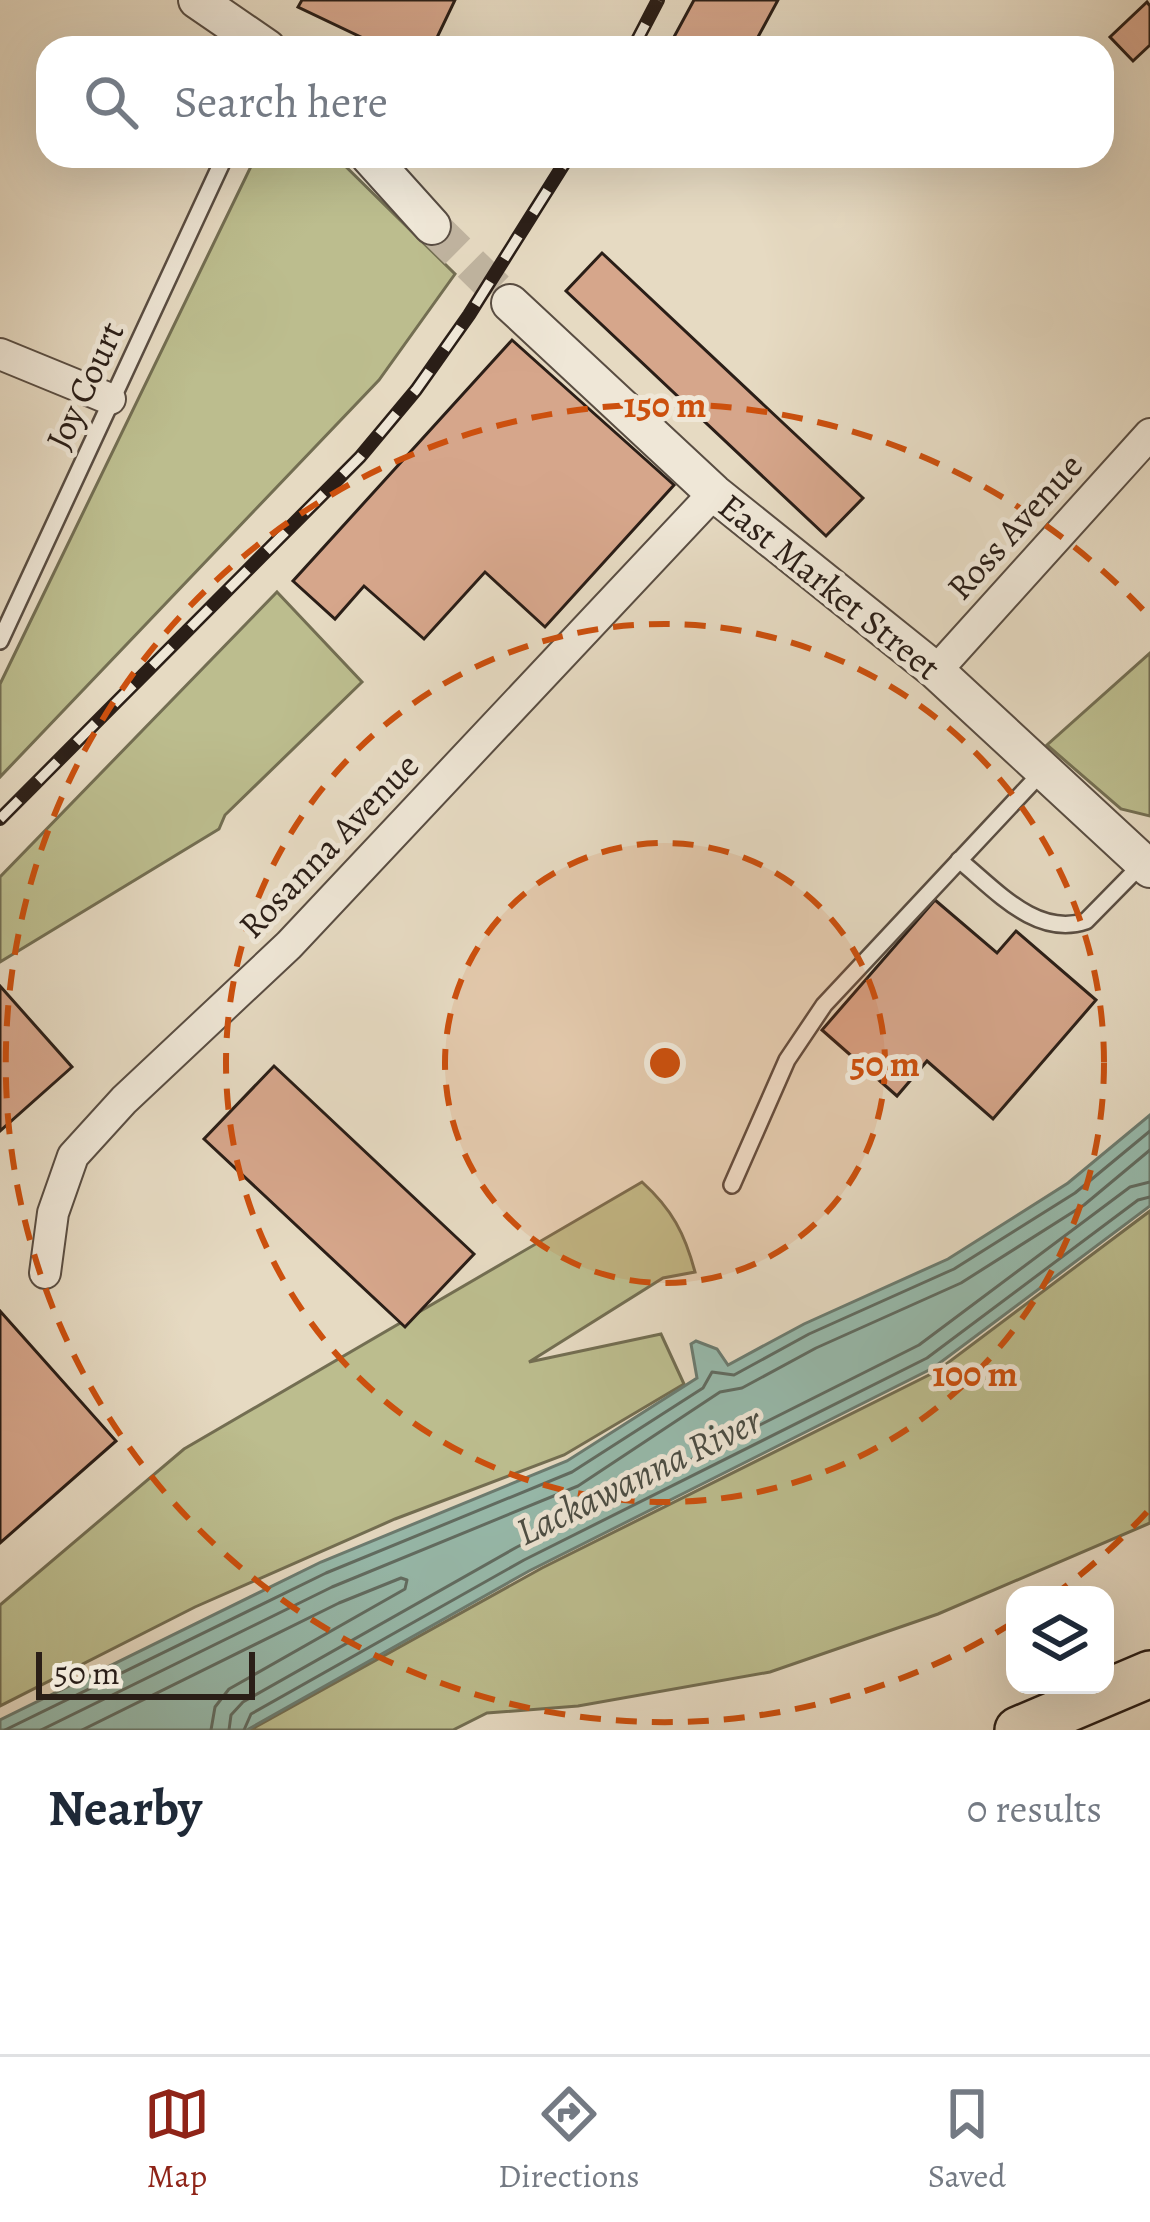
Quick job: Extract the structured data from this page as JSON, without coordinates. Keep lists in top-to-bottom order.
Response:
{
  "streets": {
    "street": ["Ross Avenue", "East Market Street", "Rosanna Avenue"],
    "lane": ["Joy Court"]
  },
  "crossings": [
    ["Ross Avenue", "East Market Street"],
    ["East Market Street", "Rosanna Avenue"]
  ],
  "water": ["Lackawanna River"],
  "scale_bar": "50 m",
  "page": {
    "search": "Search here",
    "scale": "50 m",
    "heading": ["Nearby", "0 results"],
    "nav": ["Map", "Directions", "Saved"]
  },
  "rings": ["150 m", "50 m", "100 m"]
}
